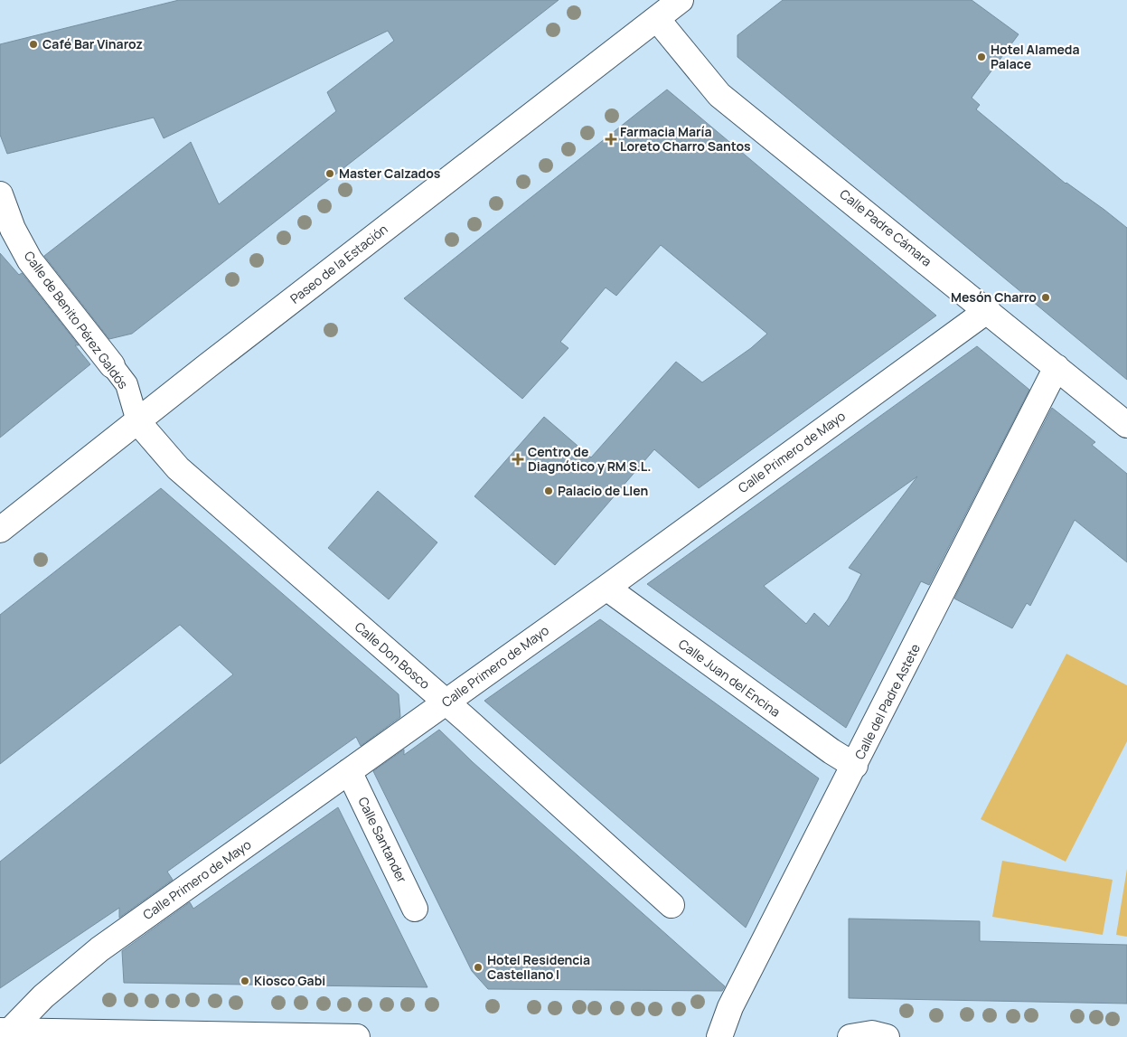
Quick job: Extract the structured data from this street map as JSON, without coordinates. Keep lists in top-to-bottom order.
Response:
{
  "streets": {
    "street": [
      "Calle Padre Cámara",
      "Paseo de la Estación",
      "Calle de Benito Pérez Galdós",
      "Calle Primero de Mayo",
      "Calle Don Bosco",
      "Calle Juan del Encina",
      "Calle del Padre Astete",
      "Calle Santander"
    ]
  },
  "crossings": [
    ["Calle Padre Cámara", "Paseo de la Estación"],
    ["Calle Padre Cámara", "Calle Primero de Mayo"],
    ["Calle Padre Cámara", "Calle del Padre Astete"],
    ["Paseo de la Estación", "Calle de Benito Pérez Galdós"],
    ["Paseo de la Estación", "Calle Don Bosco"],
    ["Calle de Benito Pérez Galdós", "Calle Don Bosco"],
    ["Calle Primero de Mayo", "Calle Don Bosco"],
    ["Calle Primero de Mayo", "Calle Juan del Encina"],
    ["Calle Primero de Mayo", "Calle Santander"],
    ["Calle Juan del Encina", "Calle del Padre Astete"]
  ],
  "places": {
    "other": [
      "Café Bar Vinaroz",
      "Hotel Alameda Palace",
      "Master Calzados",
      "Mesón Charro",
      "Palacio de Llen",
      "Hotel Residencia Castellano I",
      "Kiosco Gabi"
    ],
    "health": ["Farmacia María Loreto Charro Santos", "Centro de Diagnótico y RM S.L."]
  }
}
